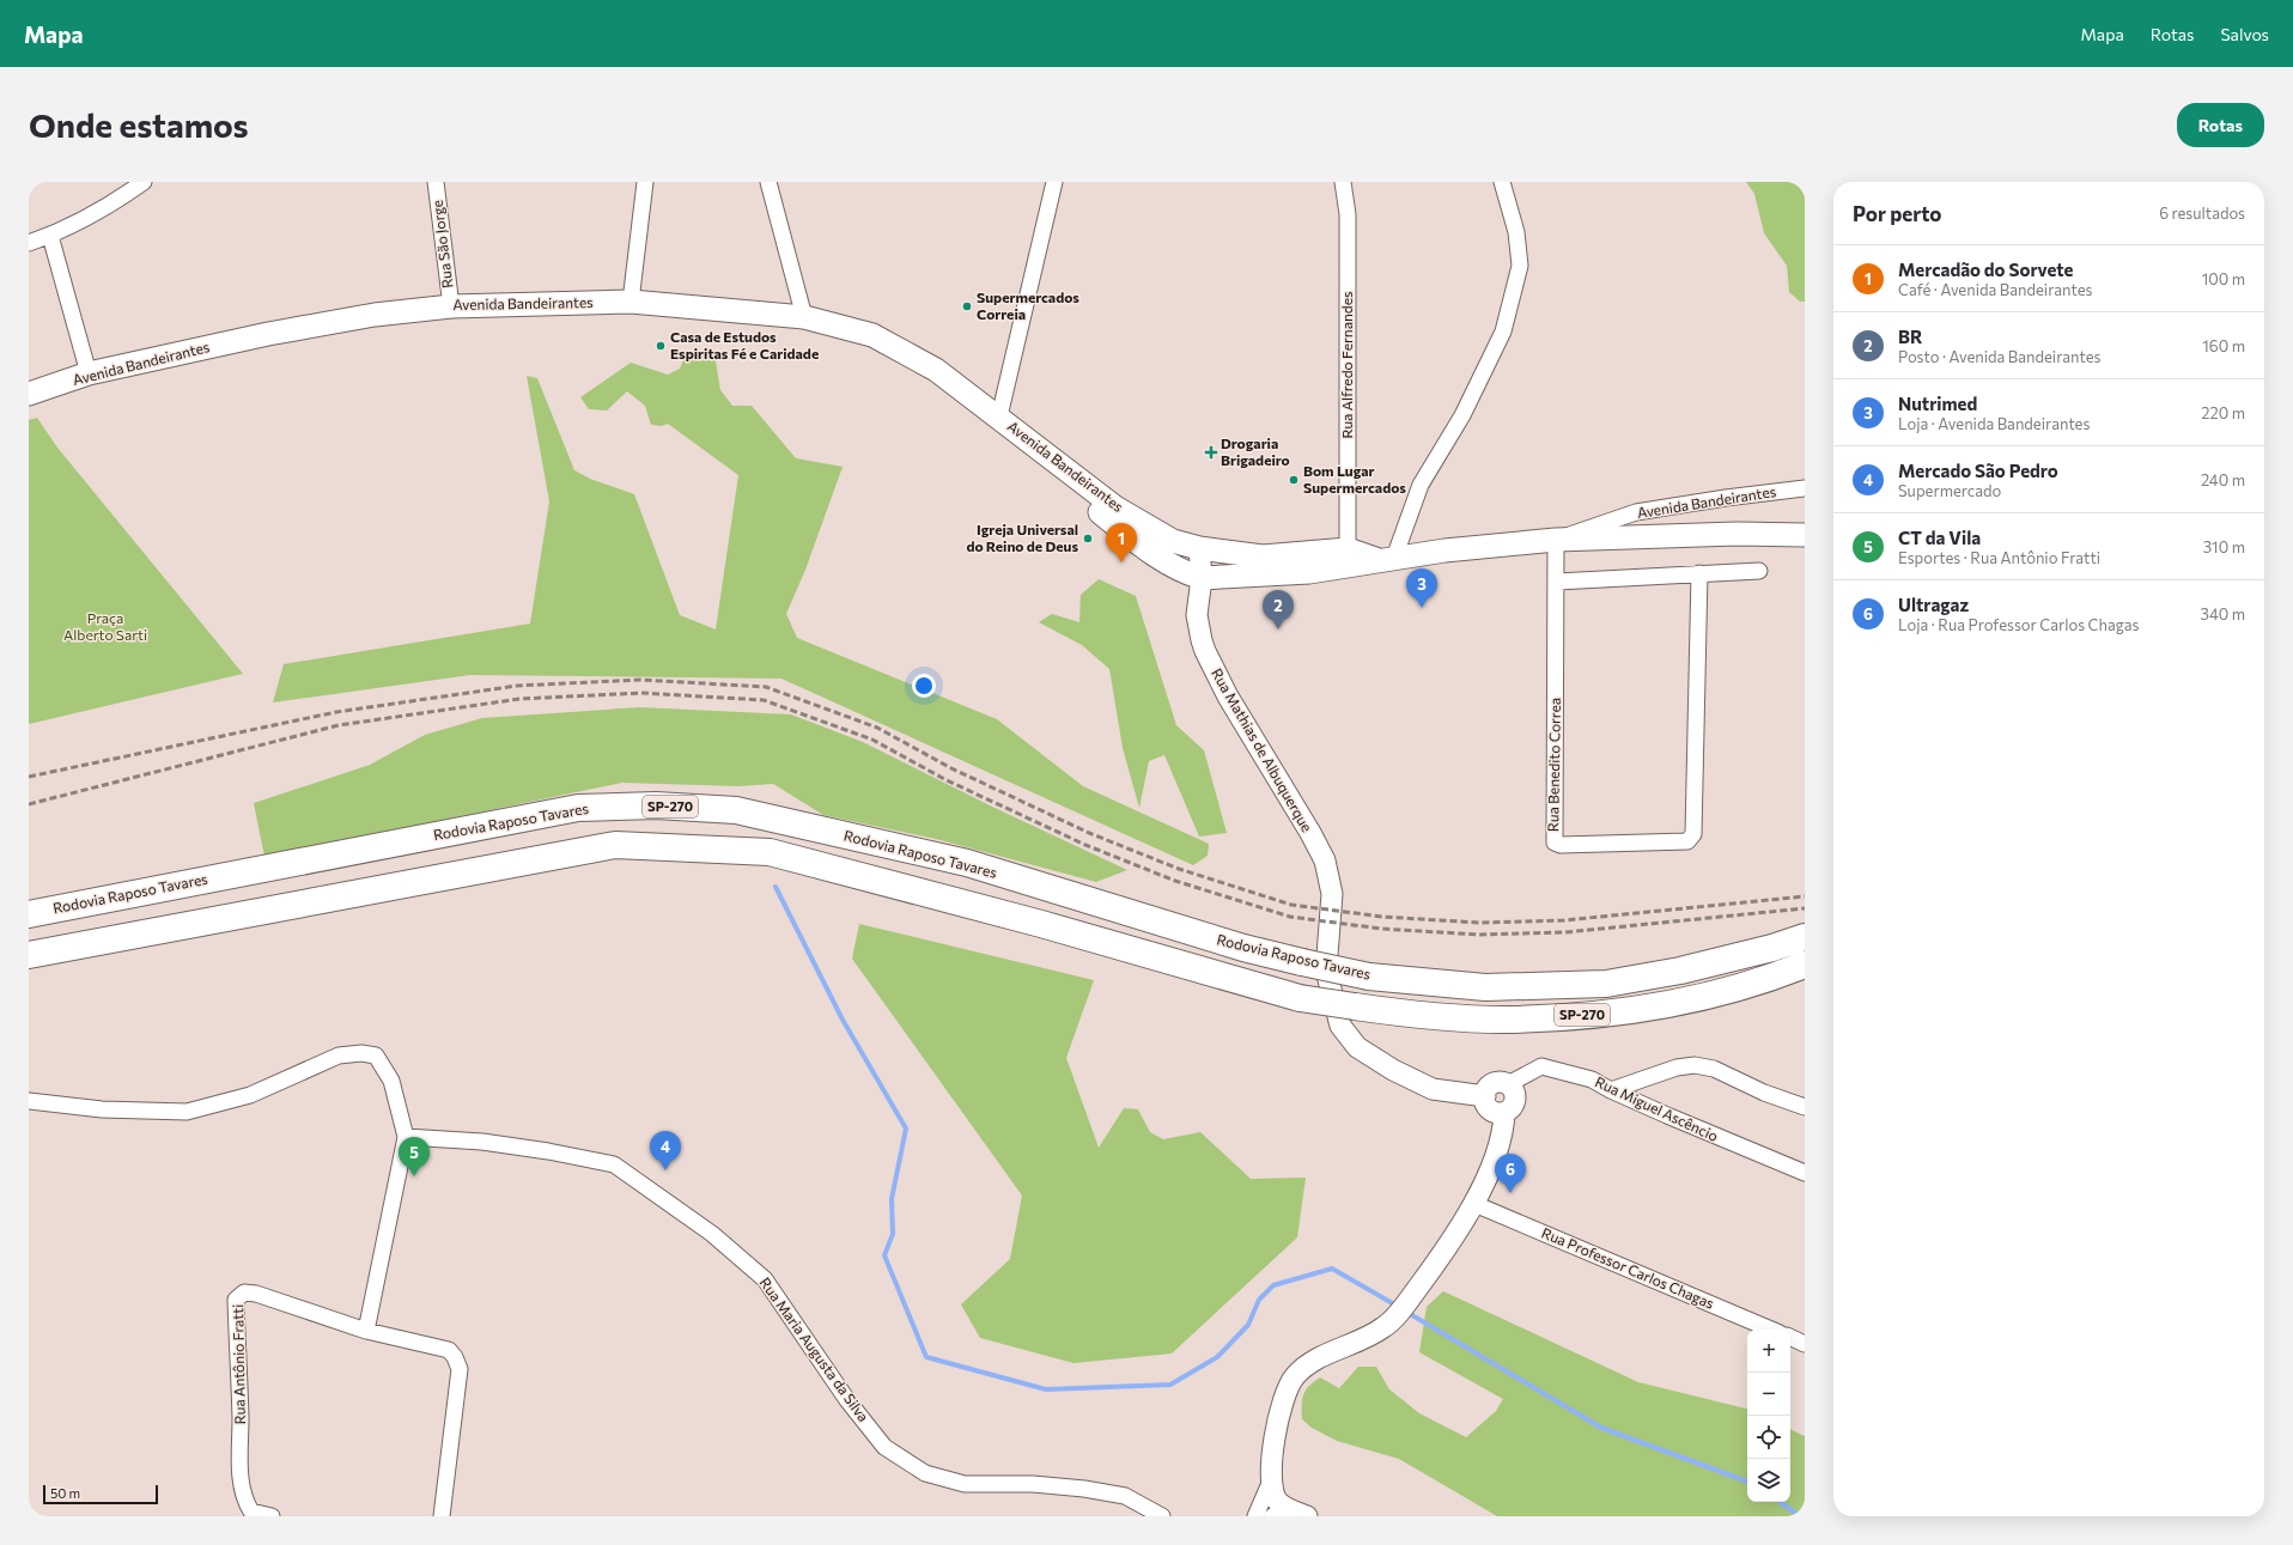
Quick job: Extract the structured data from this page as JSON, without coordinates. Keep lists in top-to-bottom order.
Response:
{
  "streets": {
    "highway": ["SP-270", "Rodovia Raposo Tavares"],
    "main road": ["Avenida Bandeirantes"],
    "street": [
      "Rua São Jorge",
      "Rua Alfredo Fernandes",
      "Rua Mathias de Albuquerque",
      "Rua Benedito Correa",
      "Rua Miguel Ascêncio",
      "Rua Professor Carlos Chagas",
      "Rua Maria Augusta da Silva",
      "Rua Antônio Fratti"
    ]
  },
  "crossings": [
    ["Rua São Jorge", "Avenida Bandeirantes"],
    ["Avenida Bandeirantes", "Rua Alfredo Fernandes"],
    ["Avenida Bandeirantes", "Rua Mathias de Albuquerque"],
    ["Avenida Bandeirantes", "Rua Benedito Correa"],
    ["Rua Mathias de Albuquerque", "Rua Miguel Ascêncio"]
  ],
  "parks": ["Praça Alberto Sarti"],
  "places": {
    "other": [
      "Supermercados Correia",
      "Casa de Estudos Espiritas Fé e Caridade",
      "Bom Lugar Supermercados",
      "Igreja Universal do Reino de Deus"
    ],
    "health": ["Drogaria Brigadeiro"]
  },
  "scale_bar": "50 m",
  "page": {
    "header": "Mapa",
    "nav": ["Mapa", "Rotas", "Salvos"],
    "buttons": "Rotas",
    "title": "Onde estamos",
    "heading": ["Por perto", "6 resultados"],
    "list": [
      {
        "mark": "1",
        "name": "Mercadão do Sorvete",
        "note": "Café · Avenida Bandeirantes",
        "value": "100 m"
      },
      {
        "mark": "2",
        "name": "BR",
        "note": "Posto · Avenida Bandeirantes",
        "value": "160 m"
      },
      {
        "mark": "3",
        "name": "Nutrimed",
        "note": "Loja · Avenida Bandeirantes",
        "value": "220 m"
      },
      {
        "mark": "4",
        "name": "Mercado São Pedro",
        "note": "Supermercado",
        "value": "240 m"
      },
      {
        "mark": "5",
        "name": "CT da Vila",
        "note": "Esportes · Rua Antônio Fratti",
        "value": "310 m"
      },
      {
        "mark": "6",
        "name": "Ultragaz",
        "note": "Loja · Rua Professor Carlos Chagas",
        "value": "340 m"
      }
    ],
    "pins": [
      "1",
      "3",
      "2",
      "4",
      "5",
      "6"
    ],
    "map_buttons": ["+", "−"],
    "scale": "50 m"
  }
}
